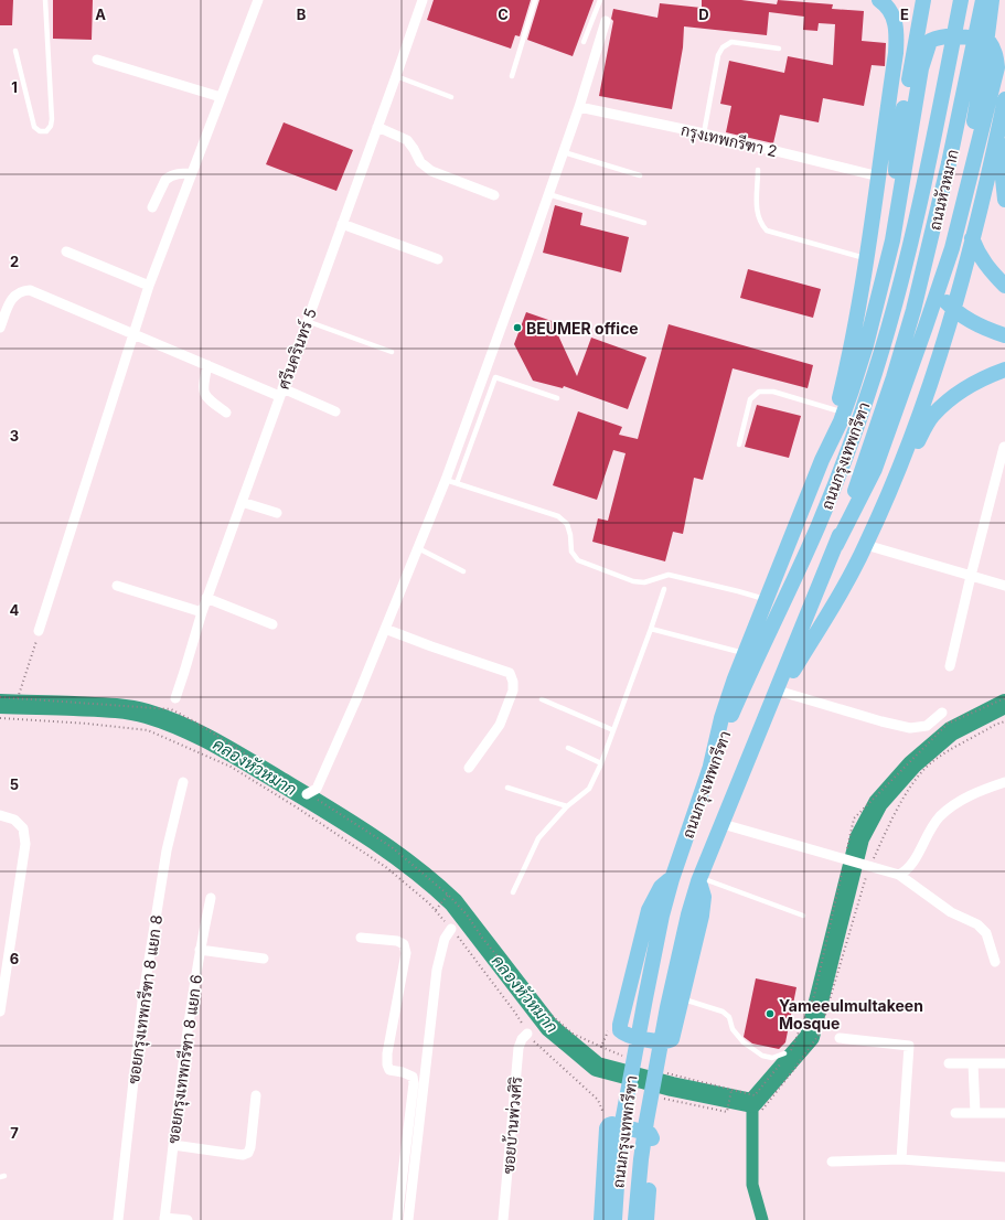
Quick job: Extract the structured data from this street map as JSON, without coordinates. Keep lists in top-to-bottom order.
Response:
{
  "streets": {
    "main road": ["ถนนหัวหมาก", "ถนนกรุงเทพกรีฑา"],
    "street": [
      "กรุงเทพกรีฑา 2",
      "ศรีนครินทร์ 5",
      "ซอยกรุงเทพกรีฑา 8 แยก 8",
      "ซอยกรุงเทพกรีฑา 8 แยก 6",
      "ซอยบ้านพ่วงศิริ"
    ]
  },
  "crossings": [
    ["ถนนหัวหมาก", "ถนนกรุงเทพกรีฑา"]
  ],
  "water": ["คลองหัวหมาก"],
  "places": ["BEUMER office", "Yameeulmultakeen Mosque"],
  "grid": {
    "columns": [
      "A",
      "B",
      "C",
      "D",
      "E"
    ],
    "rows": [
      "1",
      "2",
      "3",
      "4",
      "5",
      "6",
      "7"
    ]
  }
}
